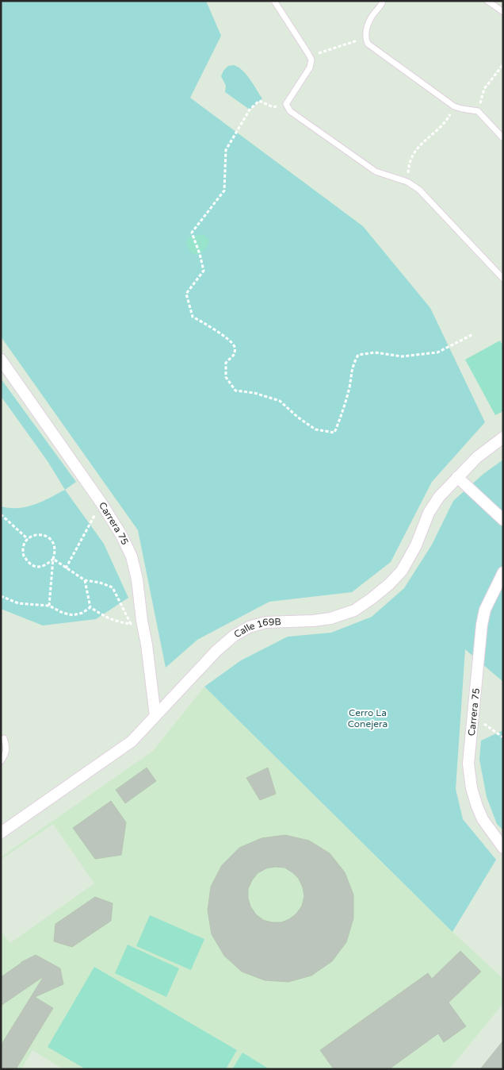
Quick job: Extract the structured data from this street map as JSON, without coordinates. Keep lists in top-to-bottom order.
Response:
{
  "streets": {
    "street": ["Carrera 75", "Calle 169B"]
  },
  "crossings": [
    ["Carrera 75", "Calle 169B"]
  ],
  "parks": ["Cerro La Conejera"]
}
